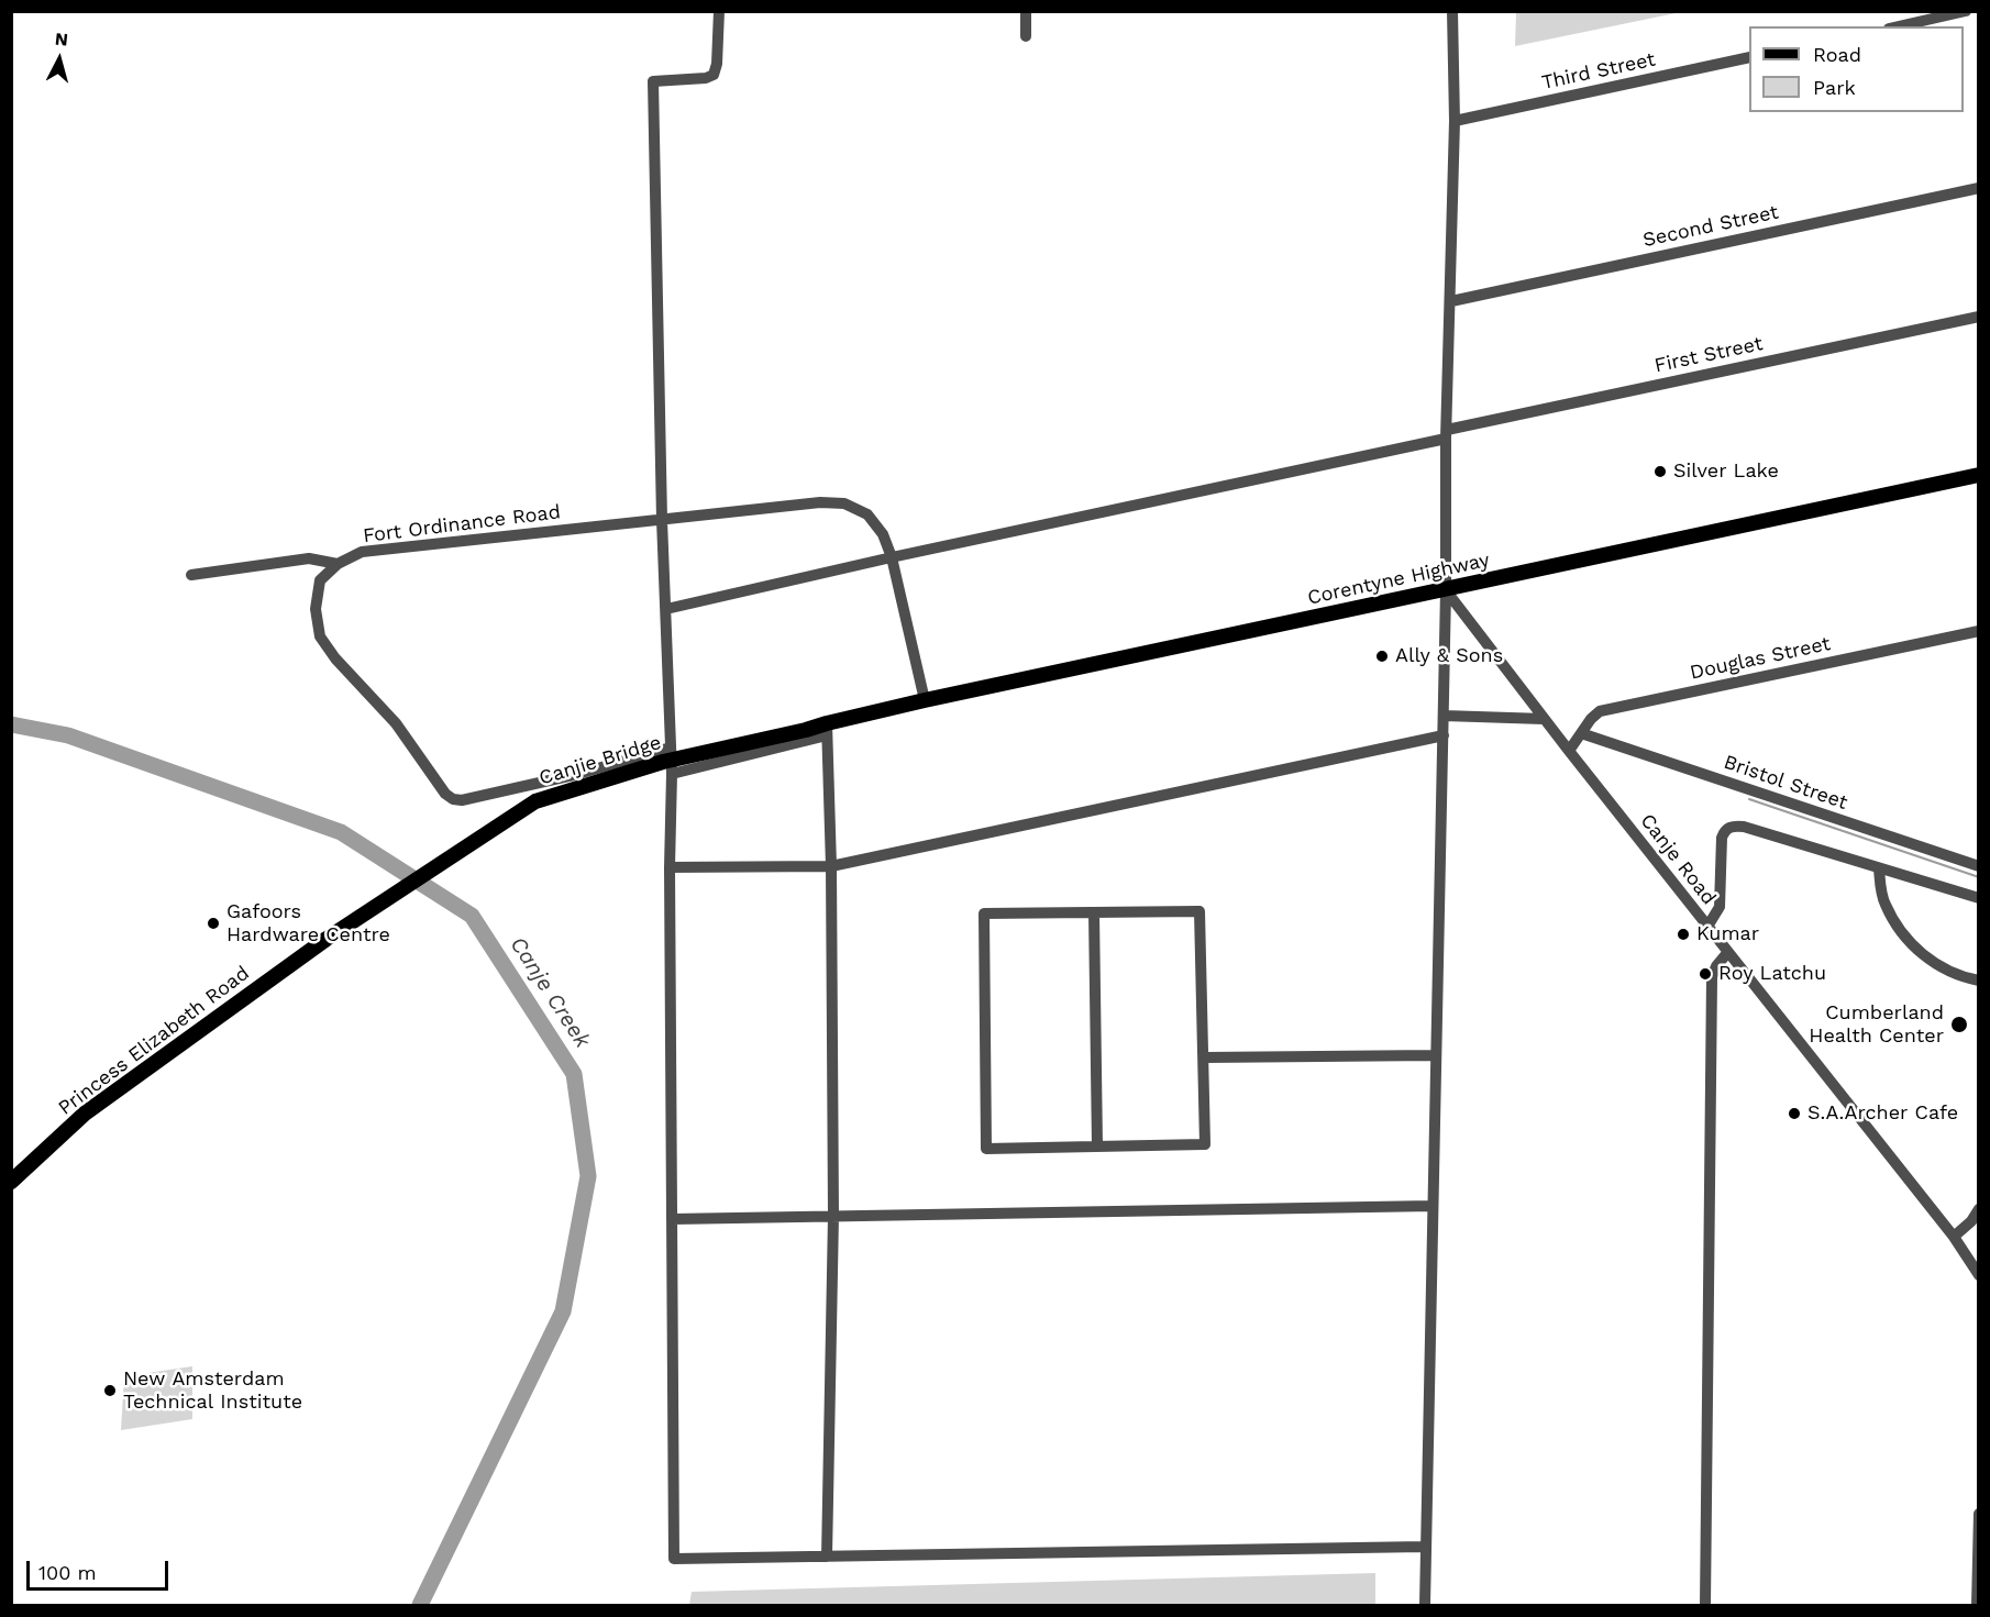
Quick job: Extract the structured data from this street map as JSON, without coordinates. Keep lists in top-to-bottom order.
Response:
{
  "streets": {
    "main road": ["Corentyne Highway", "Canjie Bridge", "Princess Elizabeth Road"],
    "street": [
      "Third Street",
      "Second Street",
      "First Street",
      "Fort Ordinance Road",
      "Douglas Street",
      "Bristol Street",
      "Canje Road"
    ]
  },
  "crossings": [
    ["First Street", "Fort Ordinance Road"],
    ["Fort Ordinance Road", "Corentyne Highway"],
    ["Corentyne Highway", "Canjie Bridge"],
    ["Corentyne Highway", "Canje Road"],
    ["Douglas Street", "Bristol Street"],
    ["Douglas Street", "Canje Road"],
    ["Canjie Bridge", "Princess Elizabeth Road"]
  ],
  "water": ["Canje Creek"],
  "places": [
    "Silver Lake",
    "Ally & Sons",
    "Gafoors Hardware Centre",
    "Kumar",
    "Roy Latchu",
    "Cumberland Health Center",
    "S.A.Archer Cafe",
    "New Amsterdam Technical Institute"
  ],
  "legend": ["Road", "Park"],
  "scale_bar": "100 m",
  "north": "top"
}
